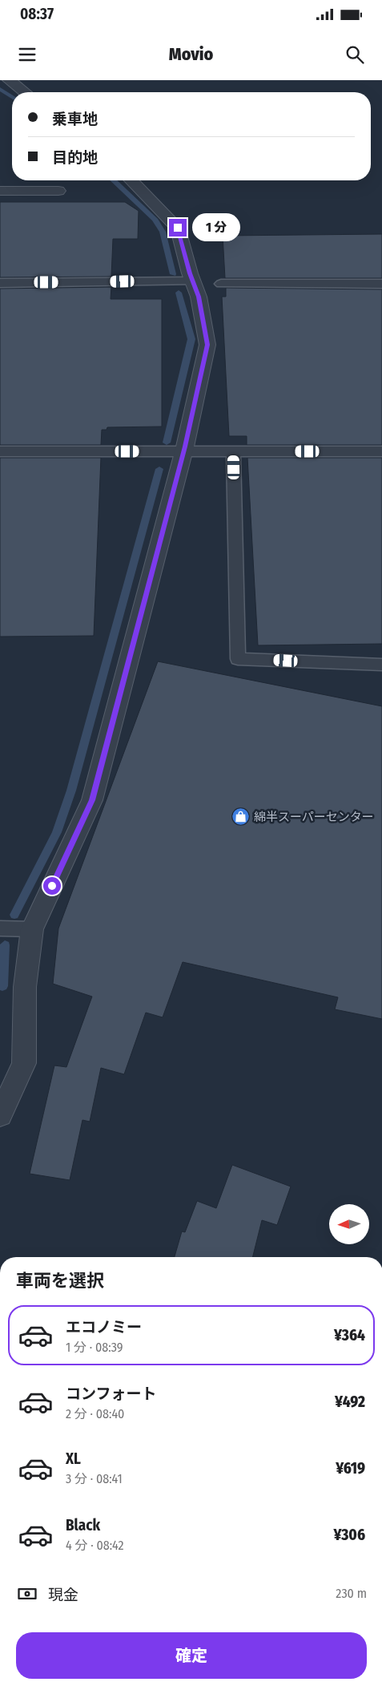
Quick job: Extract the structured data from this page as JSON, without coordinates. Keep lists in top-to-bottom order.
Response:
{
  "places": {
    "shop": ["綿半スーパーセンター"]
  },
  "north": "left",
  "page": {
    "status": "08:37",
    "header": "Movio",
    "banner": ["乗車地", "目的地"],
    "bubble": "1 分",
    "heading": "車両を選択",
    "list": [
      {
        "name": "エコノミー",
        "note": "1 分 · 08:39",
        "value": "¥364"
      },
      {
        "name": "コンフォート",
        "note": "2 分 · 08:40",
        "value": "¥492"
      },
      {
        "name": "XL",
        "note": "3 分 · 08:41",
        "value": "¥619"
      },
      {
        "name": "Black",
        "note": "4 分 · 08:42",
        "value": "¥306"
      }
    ],
    "pay": ["現金", "230 m"],
    "buttons": "確定"
  }
}
